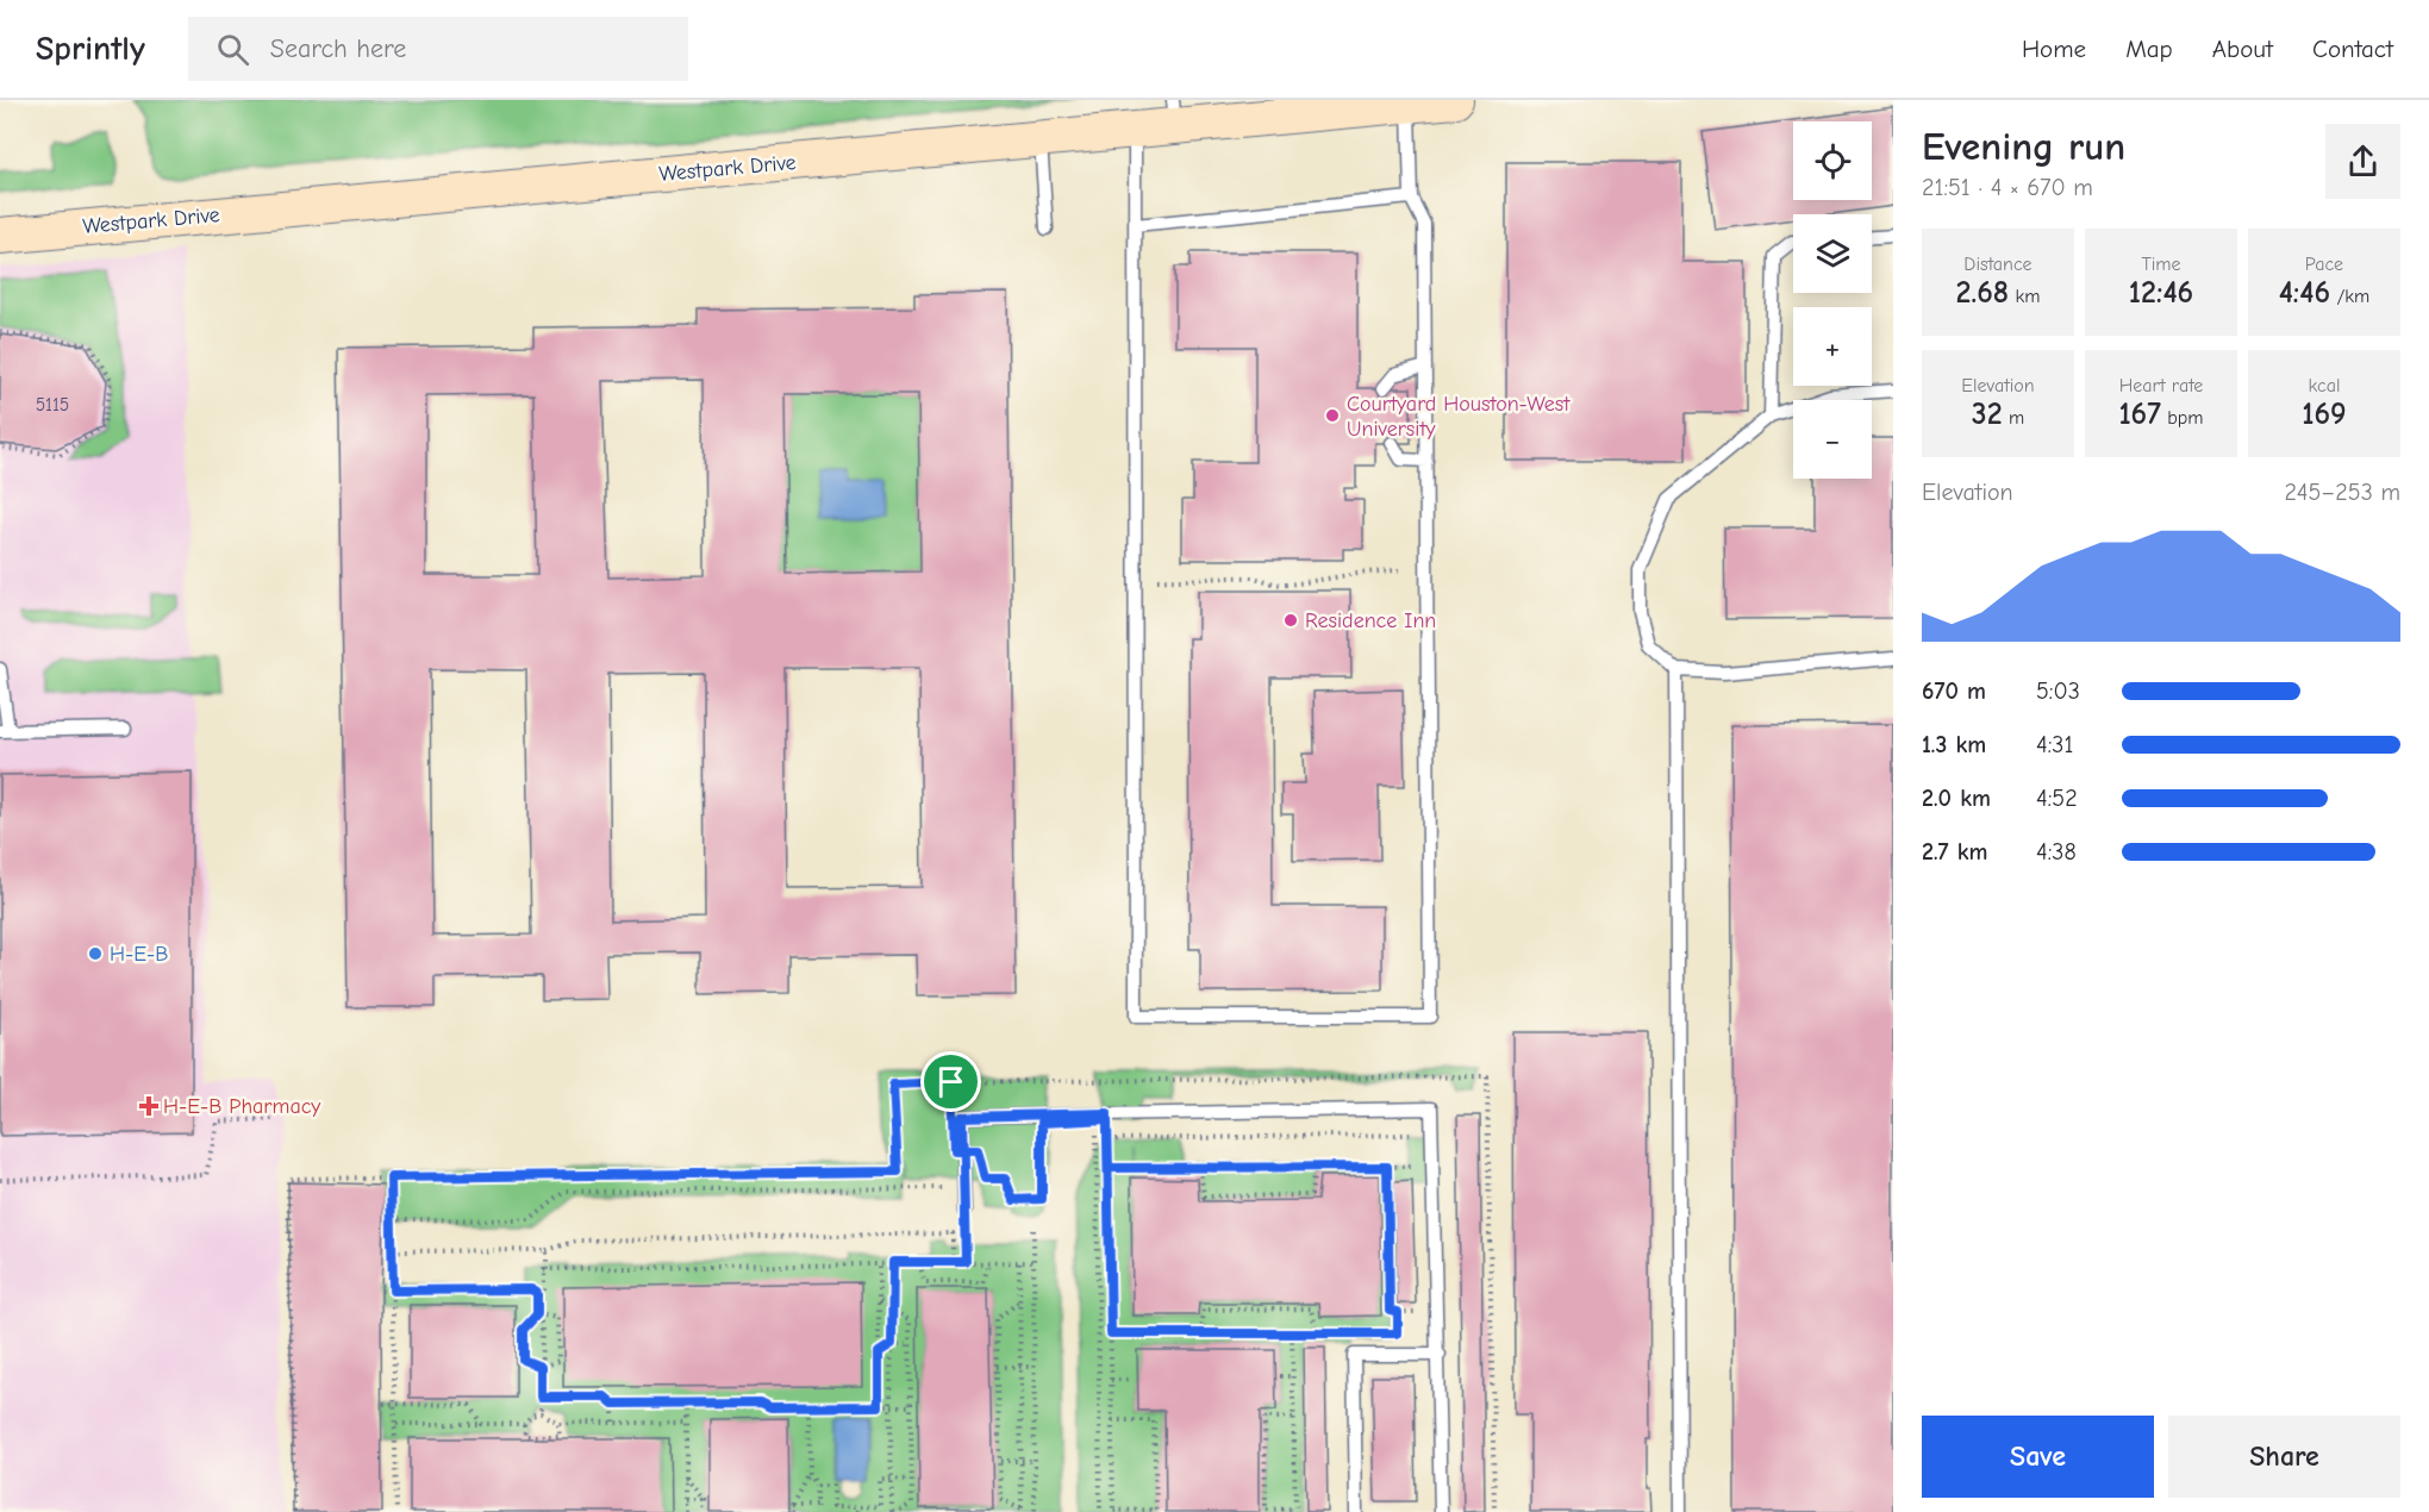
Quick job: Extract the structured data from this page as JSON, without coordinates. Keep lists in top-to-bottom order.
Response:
{
  "streets": {
    "main road": ["Westpark Drive"]
  },
  "places": {
    "other": ["Courtyard Houston-West University", "Residence Inn", "H-E-B"],
    "health": ["H-E-B Pharmacy"]
  },
  "house_numbers": ["5115"],
  "page": {
    "header": "Sprintly",
    "search": "Search here",
    "nav": [
      "Home",
      "Map",
      "About",
      "Contact"
    ],
    "heading": ["Evening run", "21:51 · 4 × 670 m"],
    "map_buttons": ["+", "−"],
    "stats": [
      ["Distance", "2.68 km"],
      ["Time", "12:46"],
      ["Pace", "4:46 /km"],
      ["Elevation", "32 m"],
      ["Heart rate", "167 bpm"],
      ["kcal", "169"]
    ],
    "chart": ["Elevation", "245–253 m"],
    "list": [
      {
        "name": "670 m",
        "note": "5:03"
      },
      {
        "name": "1.3 km",
        "note": "4:31"
      },
      {
        "name": "2.0 km",
        "note": "4:52"
      },
      {
        "name": "2.7 km",
        "note": "4:38"
      }
    ],
    "buttons": ["Save", "Share"]
  }
}
